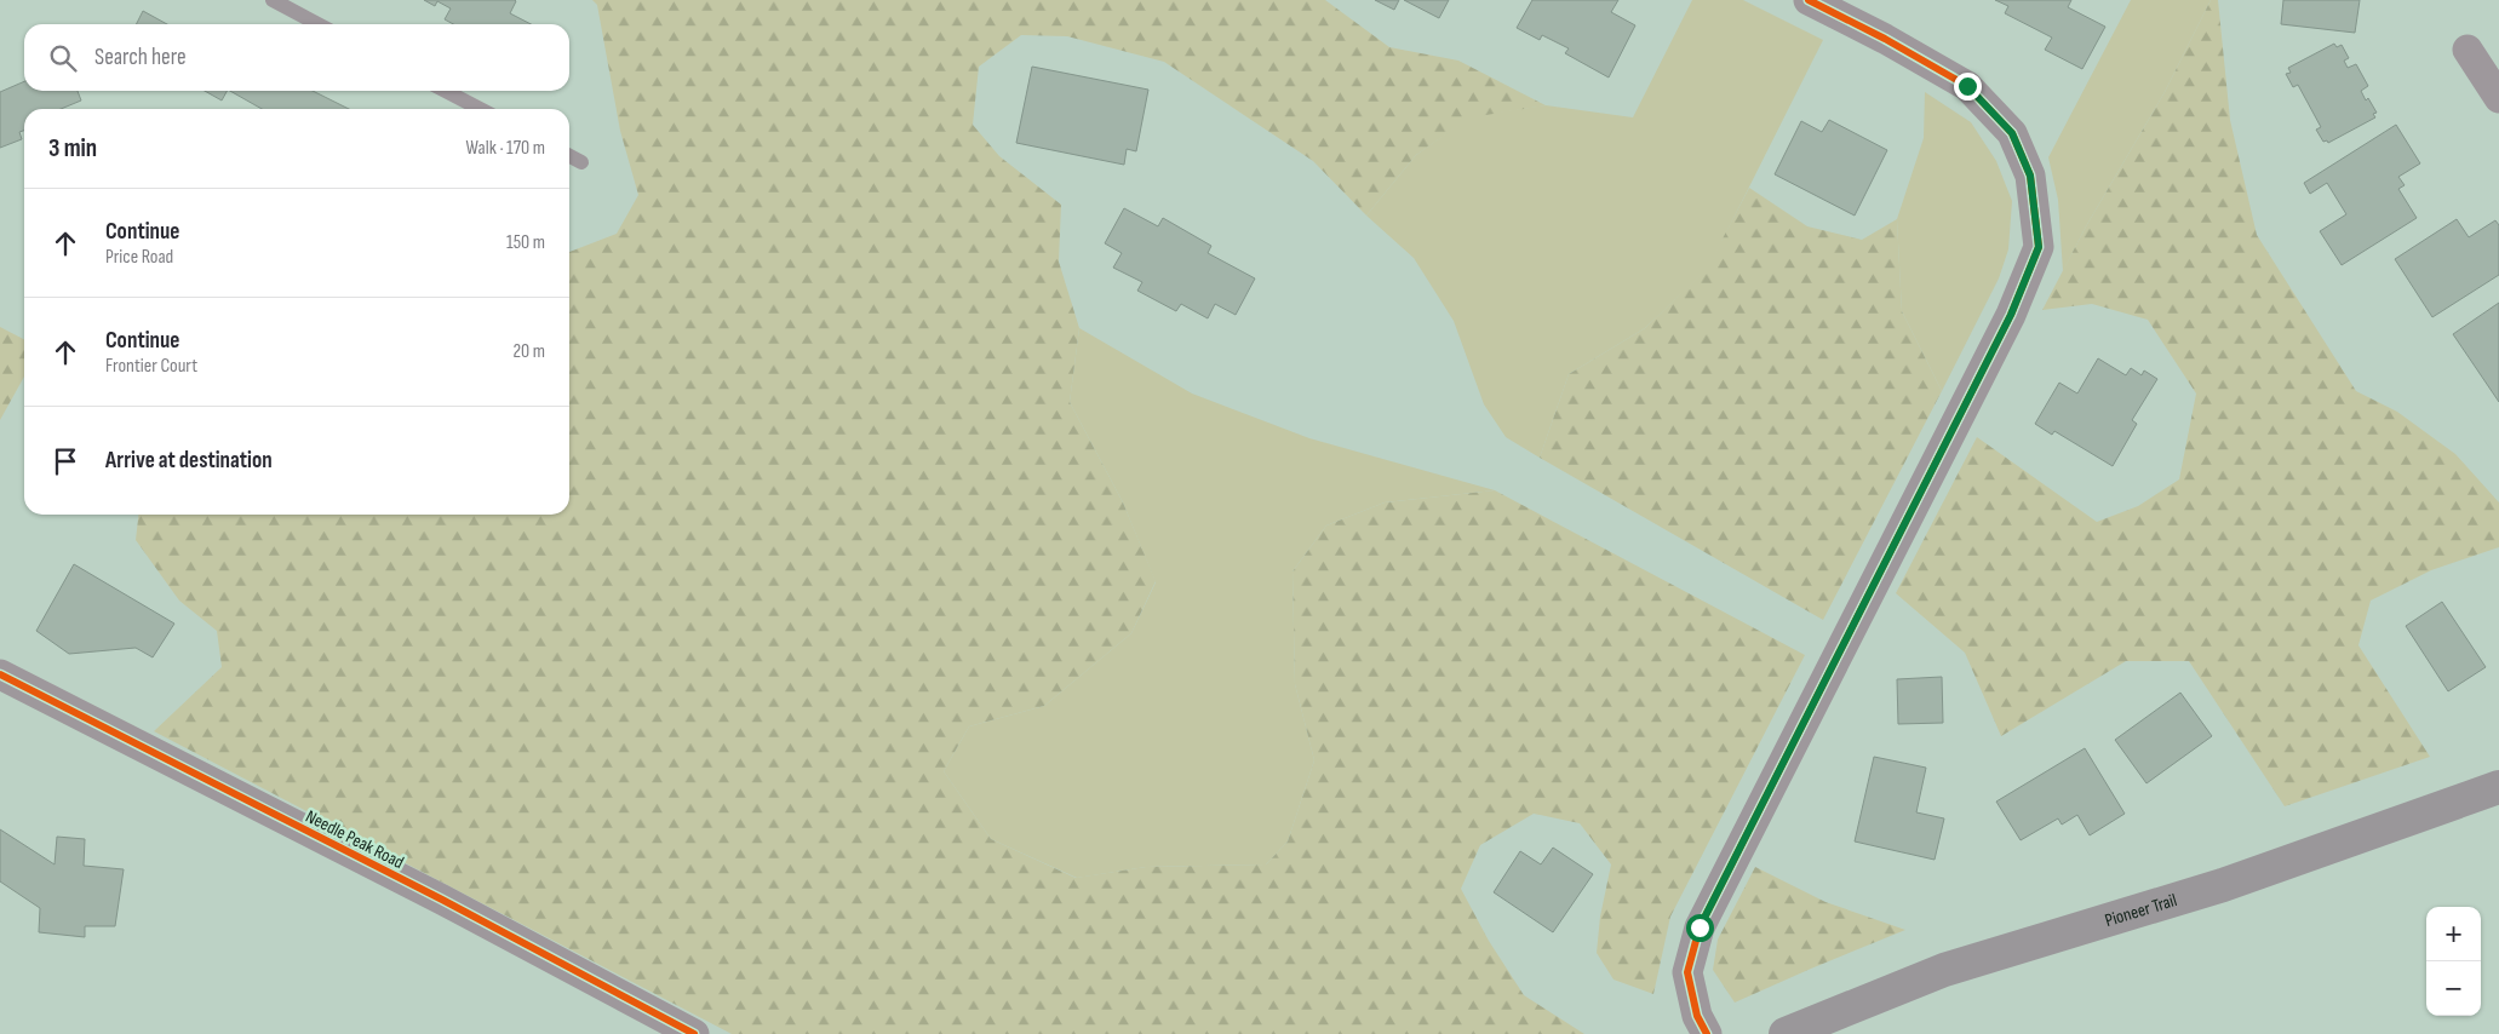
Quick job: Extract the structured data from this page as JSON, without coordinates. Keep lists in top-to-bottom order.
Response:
{
  "streets": {
    "main road": ["Pioneer Trail"],
    "street": ["Needle Peak Road"]
  },
  "page": {
    "search": "Search here",
    "heading": ["3 min", "Walk · 170 m"],
    "list": [
      ["Continue", "Price Road", "150 m"],
      ["Continue", "Frontier Court", "20 m"],
      "Arrive at destination"
    ],
    "map_buttons": ["+", "−"]
  }
}
